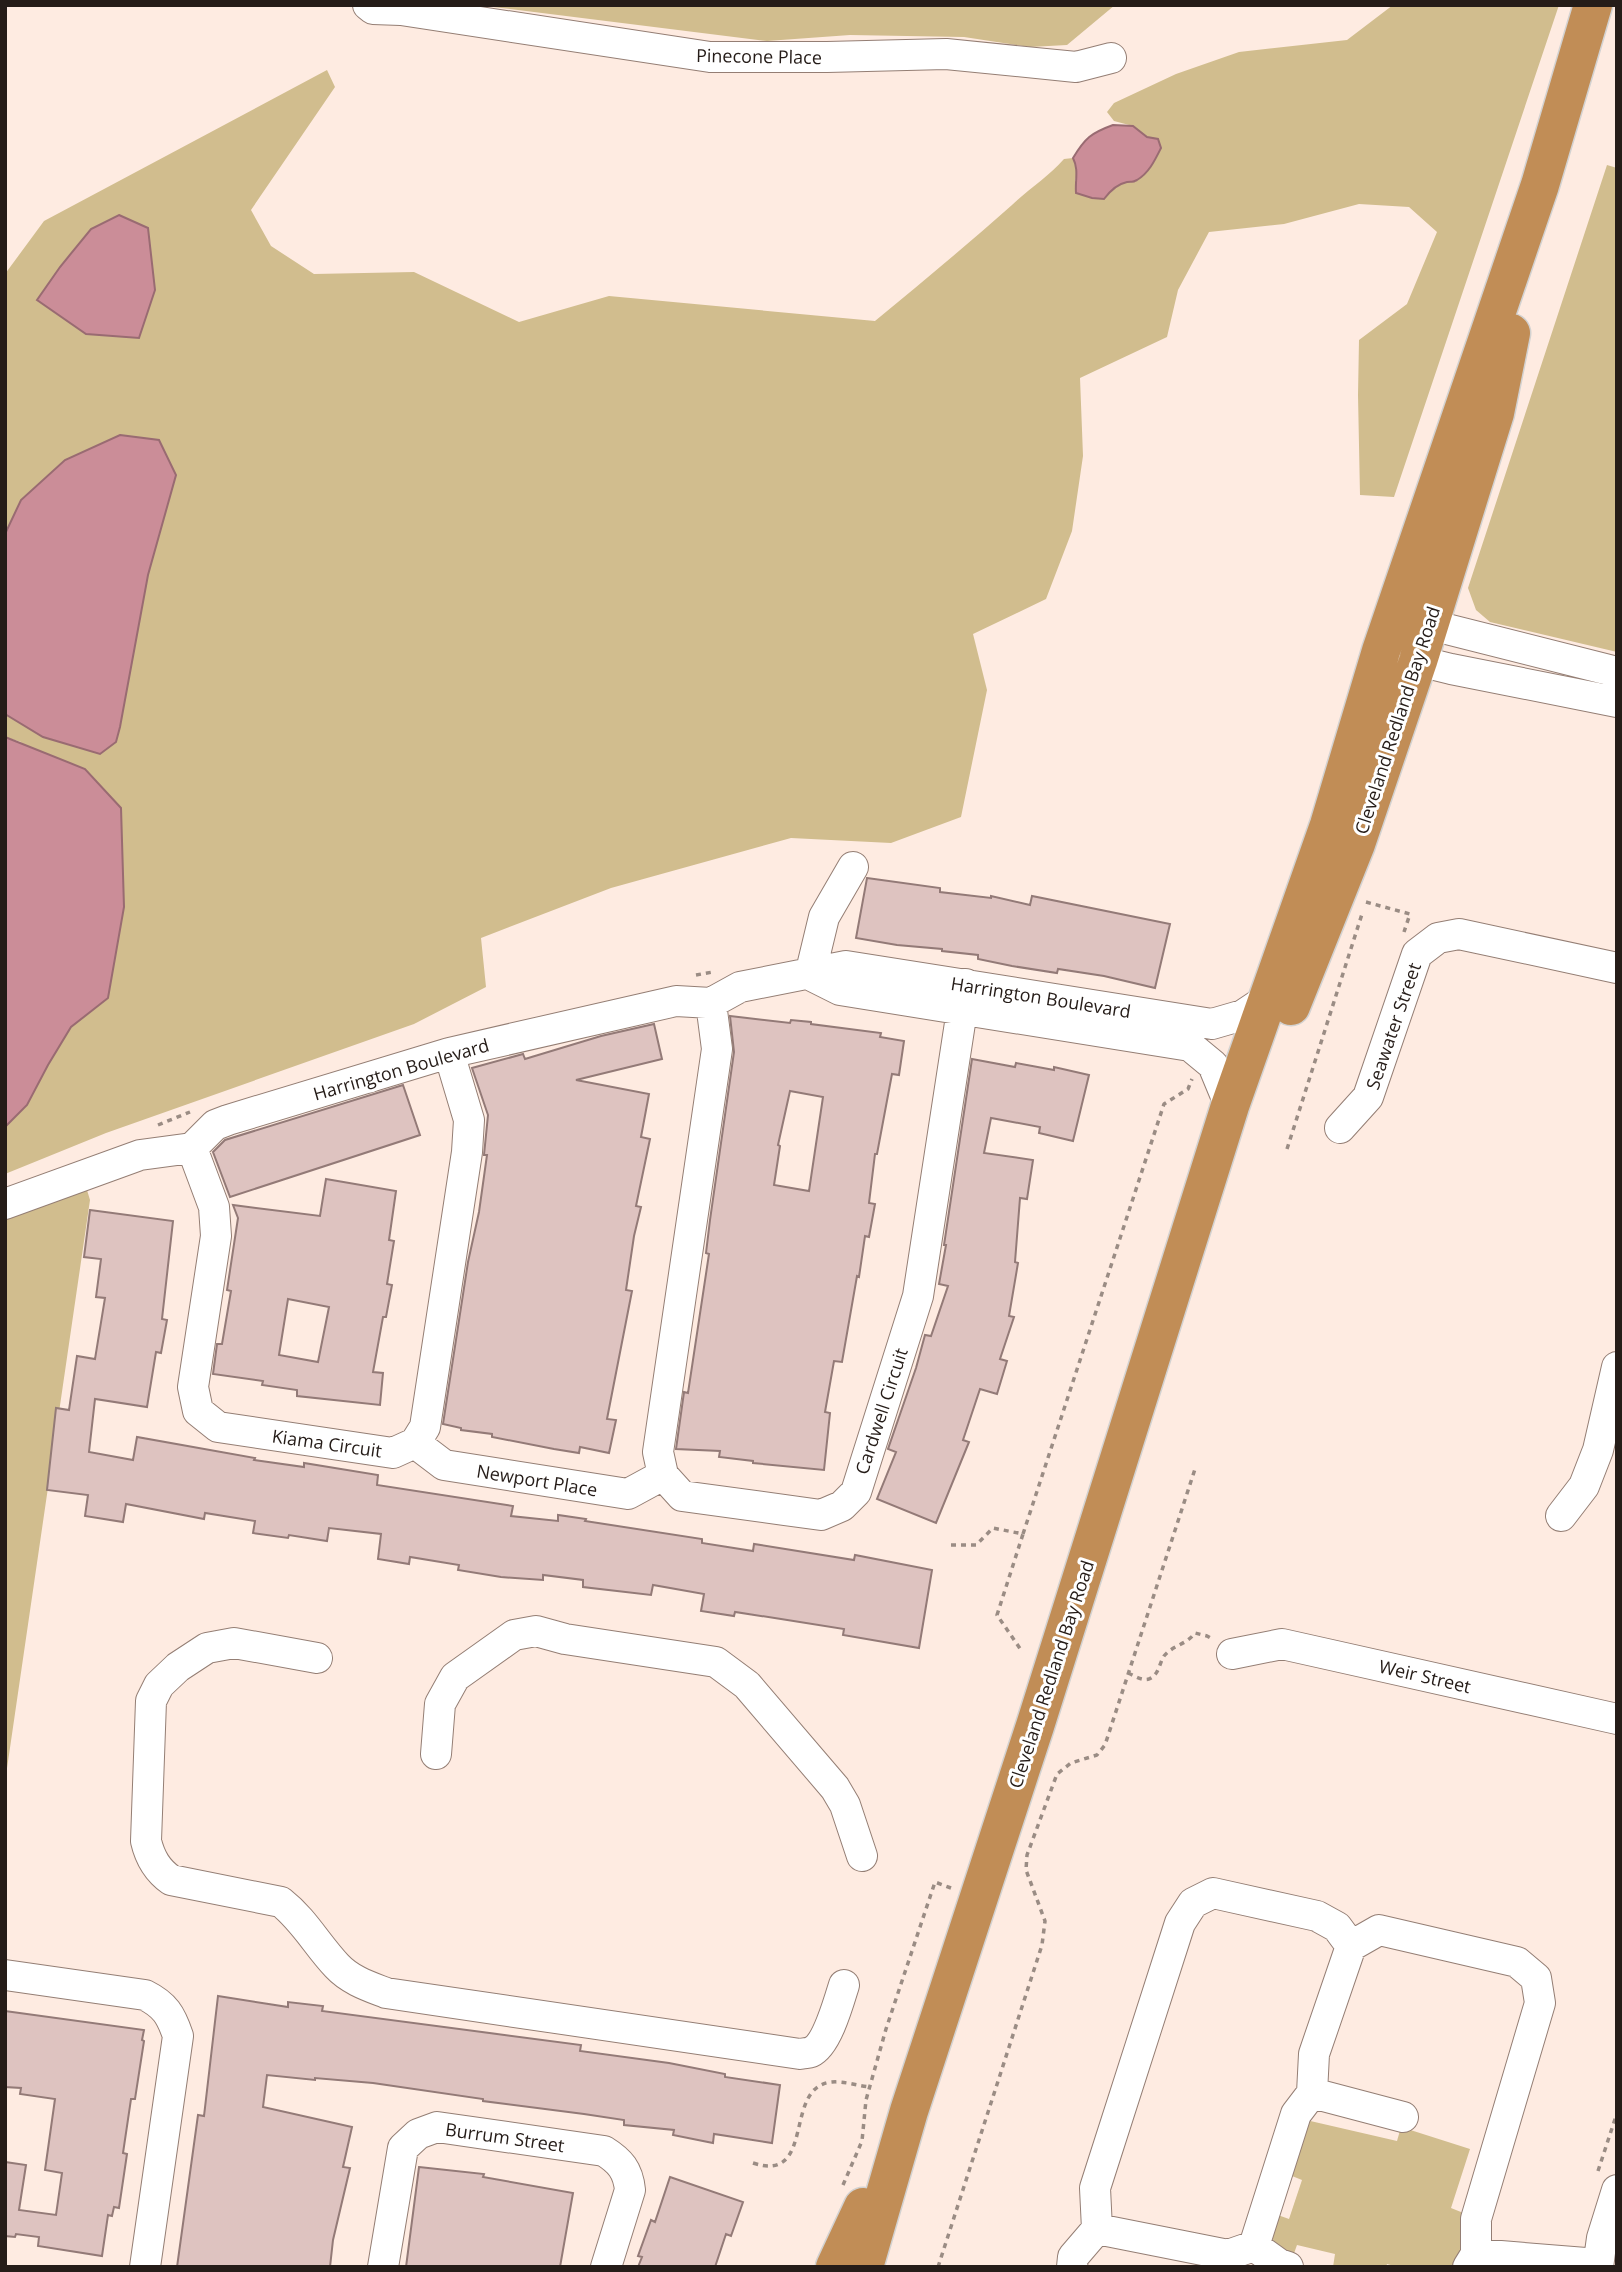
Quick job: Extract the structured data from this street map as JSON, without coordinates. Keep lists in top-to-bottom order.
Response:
{
  "streets": {
    "highway": ["Cleveland Redland Bay Road"],
    "street": [
      "Pinecone Place",
      "Harrington Boulevard",
      "Seawater Street",
      "Cardwell Circuit",
      "Kiama Circuit",
      "Newport Place",
      "Weir Street",
      "Burrum Street"
    ]
  },
  "crossings": [
    ["Cleveland Redland Bay Road", "Harrington Boulevard"],
    ["Harrington Boulevard", "Cardwell Circuit"],
    ["Harrington Boulevard", "Kiama Circuit"],
    ["Cardwell Circuit", "Newport Place"],
    ["Kiama Circuit", "Newport Place"]
  ]
}
